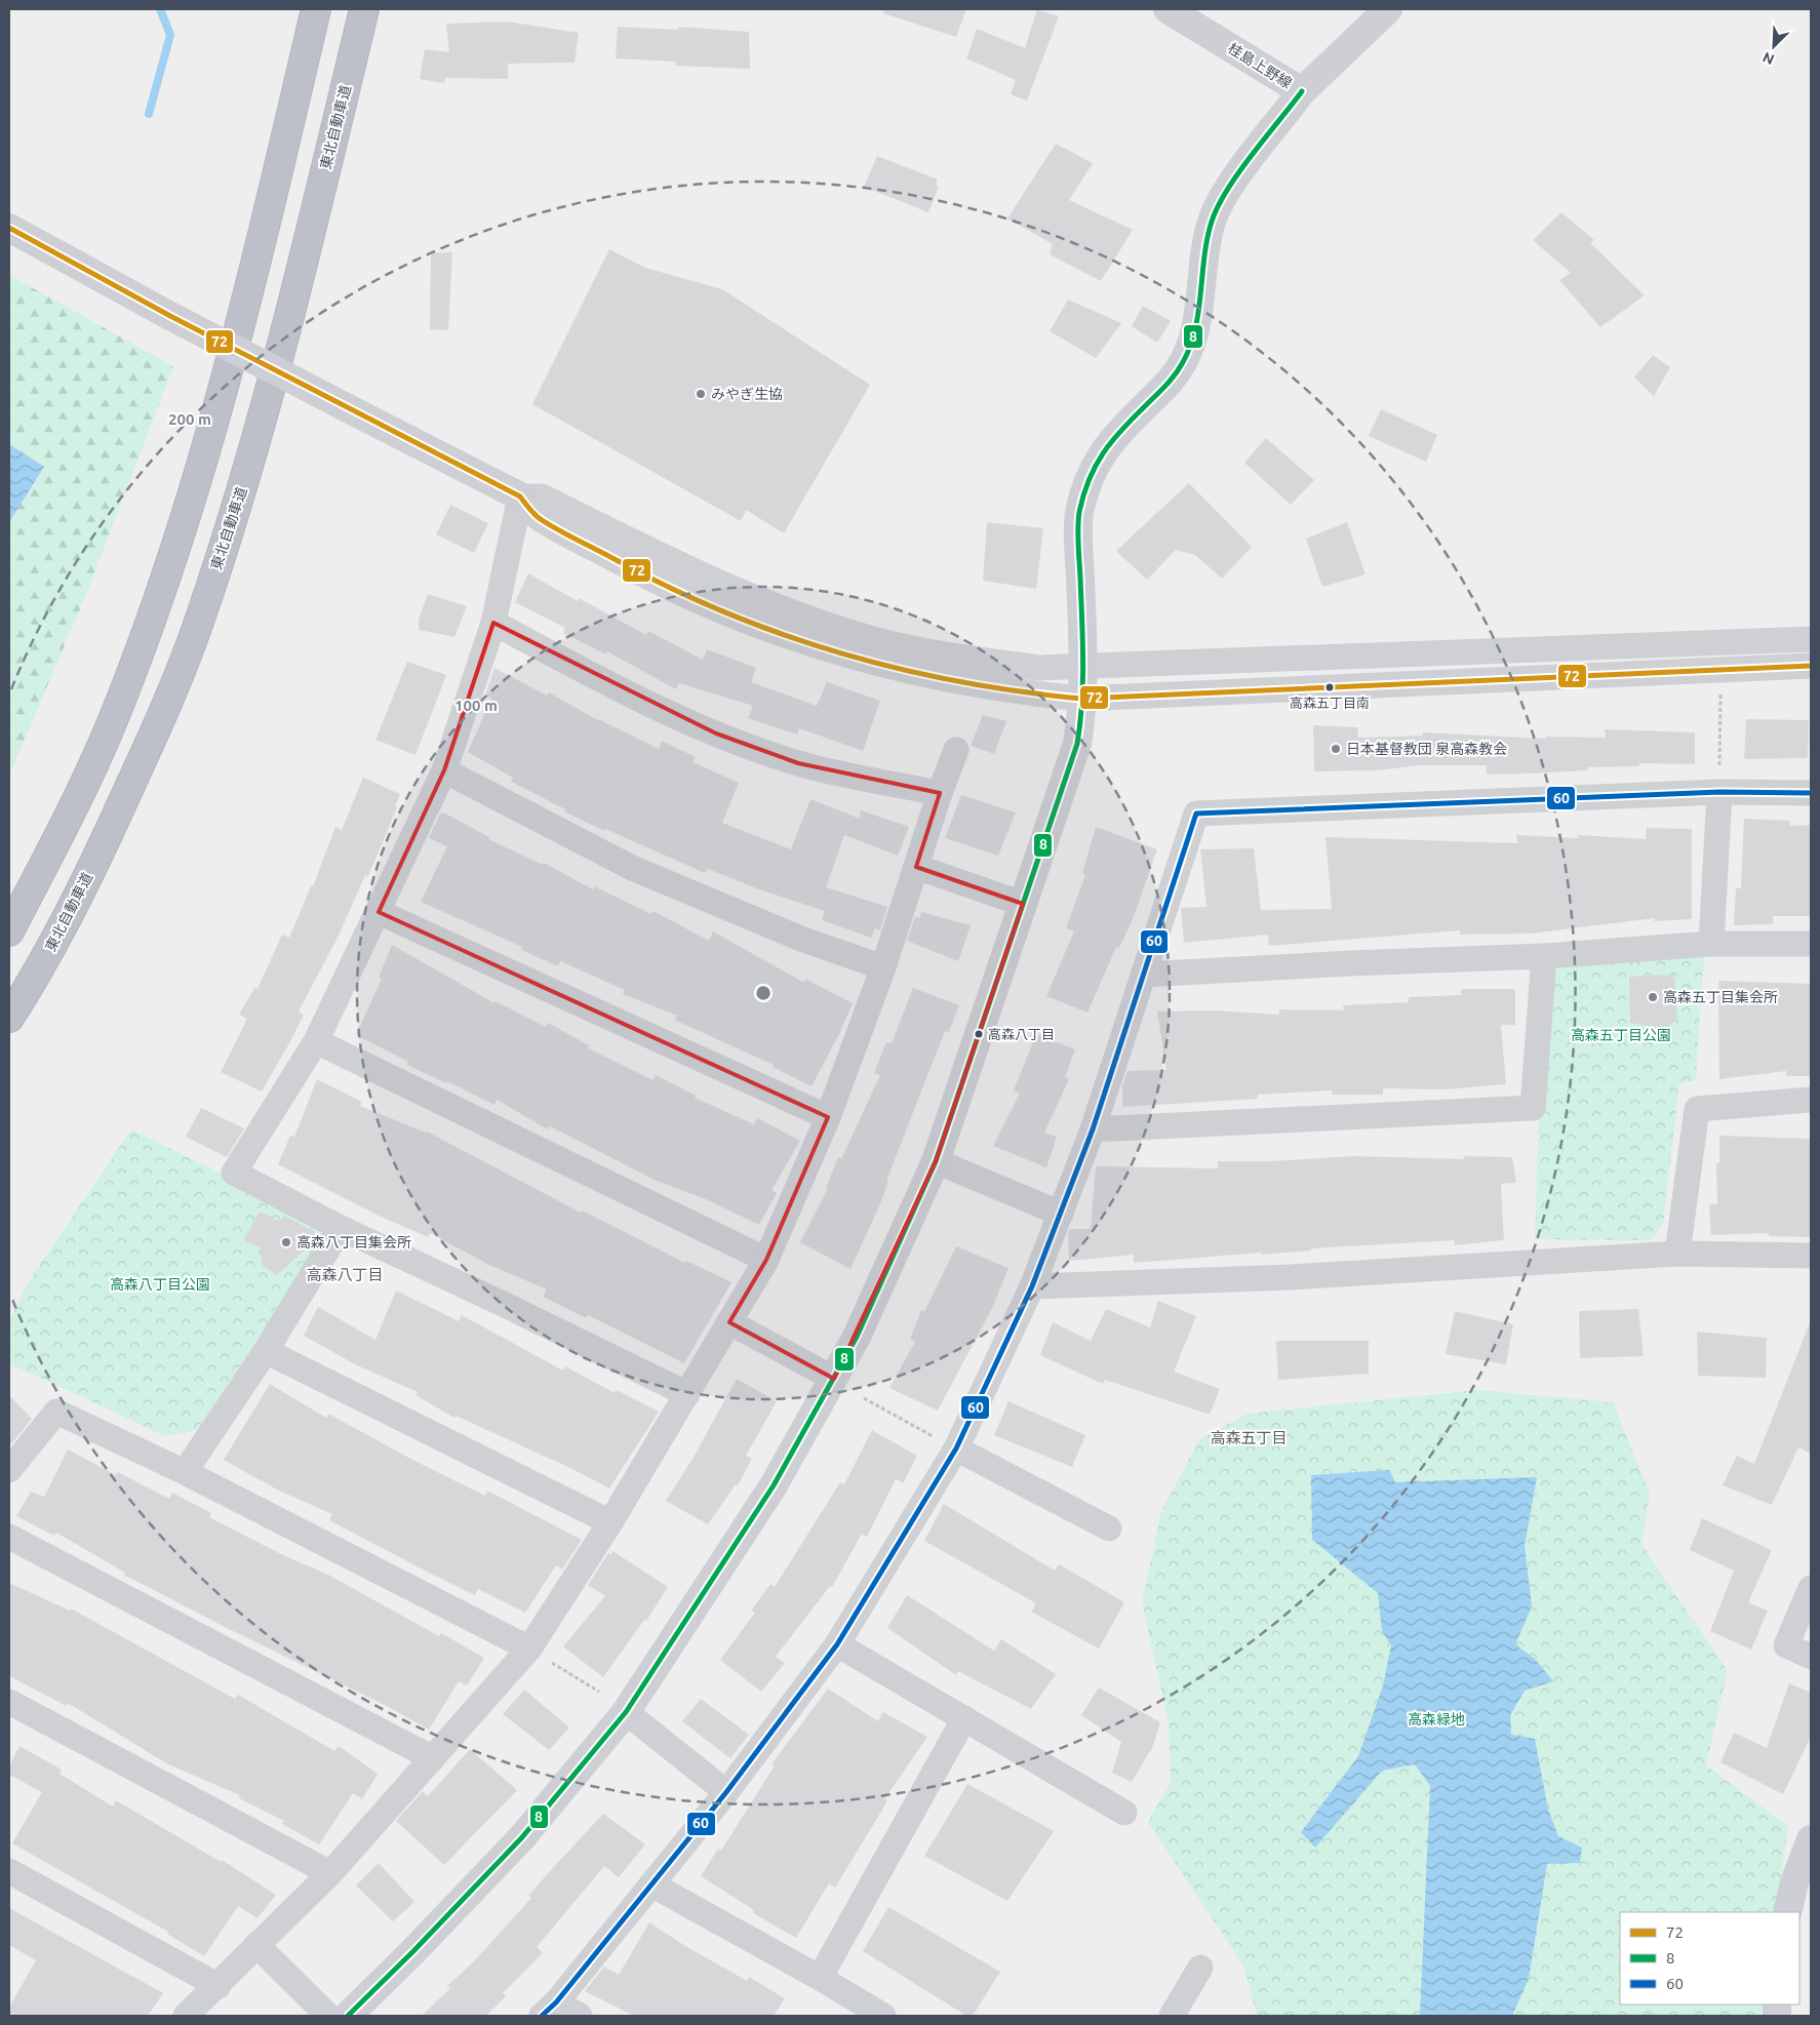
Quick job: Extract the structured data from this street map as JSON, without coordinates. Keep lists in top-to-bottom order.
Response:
{
  "streets": {
    "highway": ["東北自動車道"],
    "street": ["桂島上野線"]
  },
  "districts": ["高森八丁目", "高森五丁目"],
  "parks": ["高森五丁目公園", "高森八丁目公園", "高森緑地"],
  "places": [
    "みやぎ生協",
    "高森五丁目南",
    "日本基督教団 泉高森教会",
    "高森五丁目集会所",
    "高森八丁目",
    "高森八丁目集会所"
  ],
  "lines": ["transit line 8", "transit line 72", "transit line 60"],
  "legend": ["72", "8", "60"],
  "north": "bottom left",
  "rings": ["200 m", "100 m"]
}
